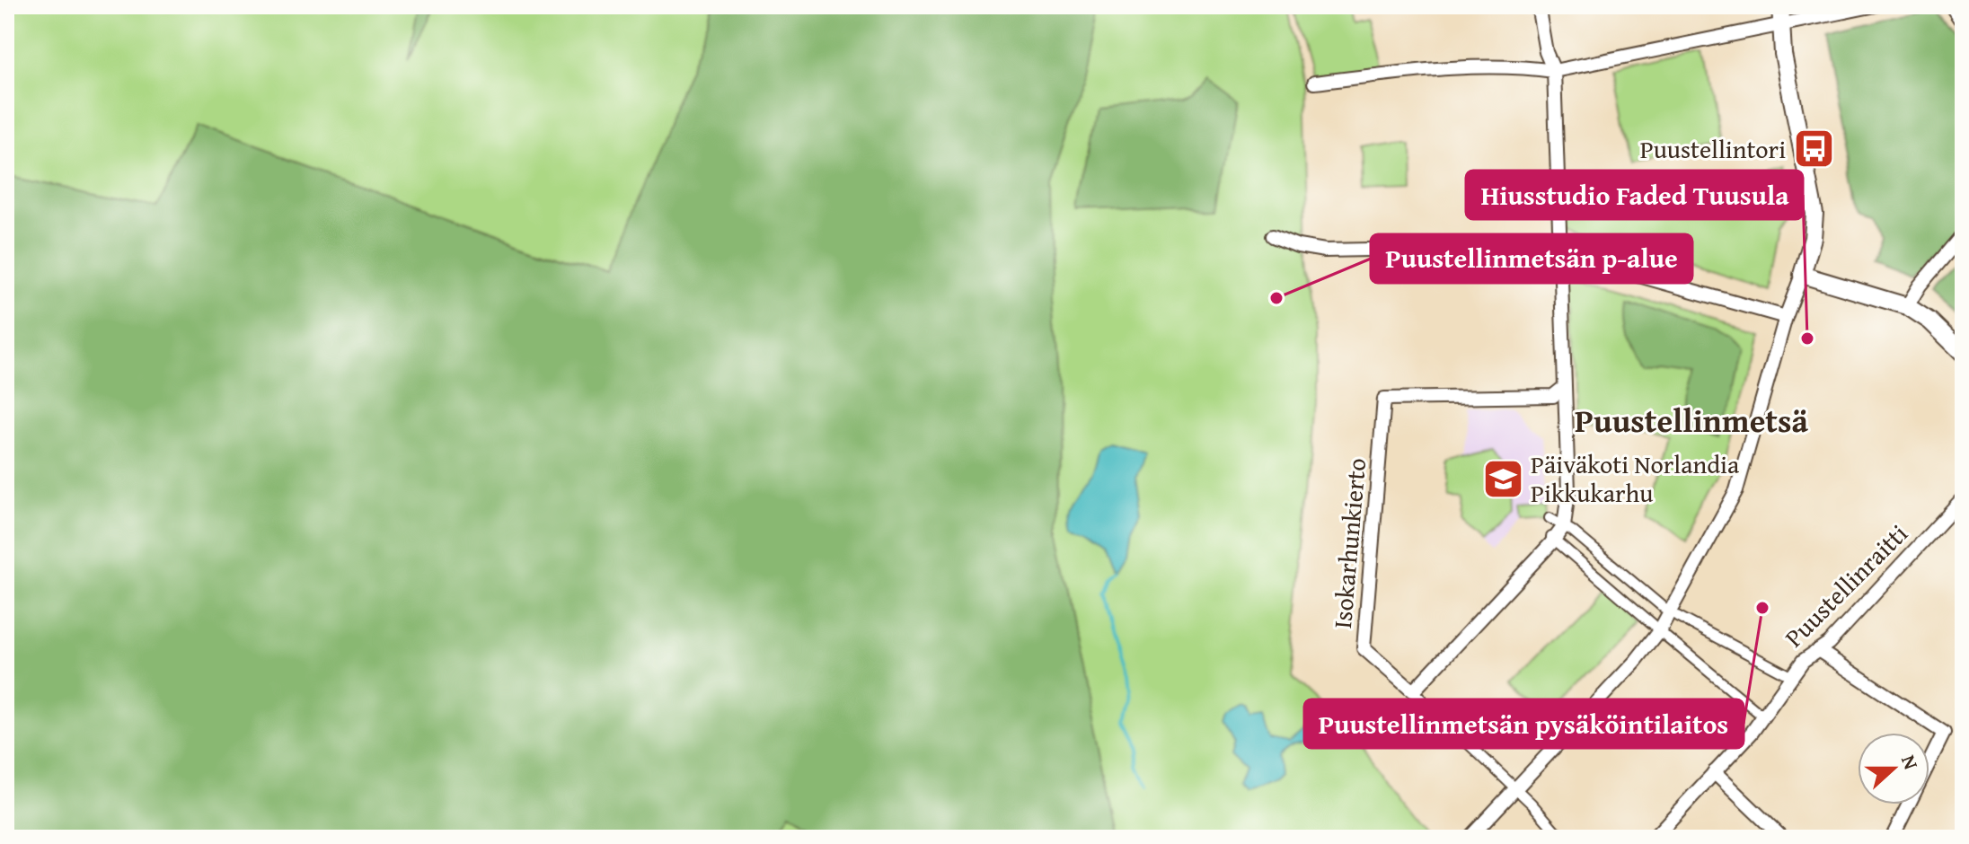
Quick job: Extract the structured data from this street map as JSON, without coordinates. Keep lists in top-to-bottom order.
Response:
{
  "streets": {
    "street": ["Isokarhunkierto", "Puustellinraitti"]
  },
  "districts": ["Puustellinmetsä"],
  "places": {
    "bus stop": ["Puustellintori"],
    "other": ["Puustellinmetsän p-alue", "Hiusstudio Faded Tuusula", "Puustellinmetsän pysäköintilaitos"],
    "school or university": ["Päiväkoti Norlandia Pikkukarhu"]
  },
  "north": "right"
}
